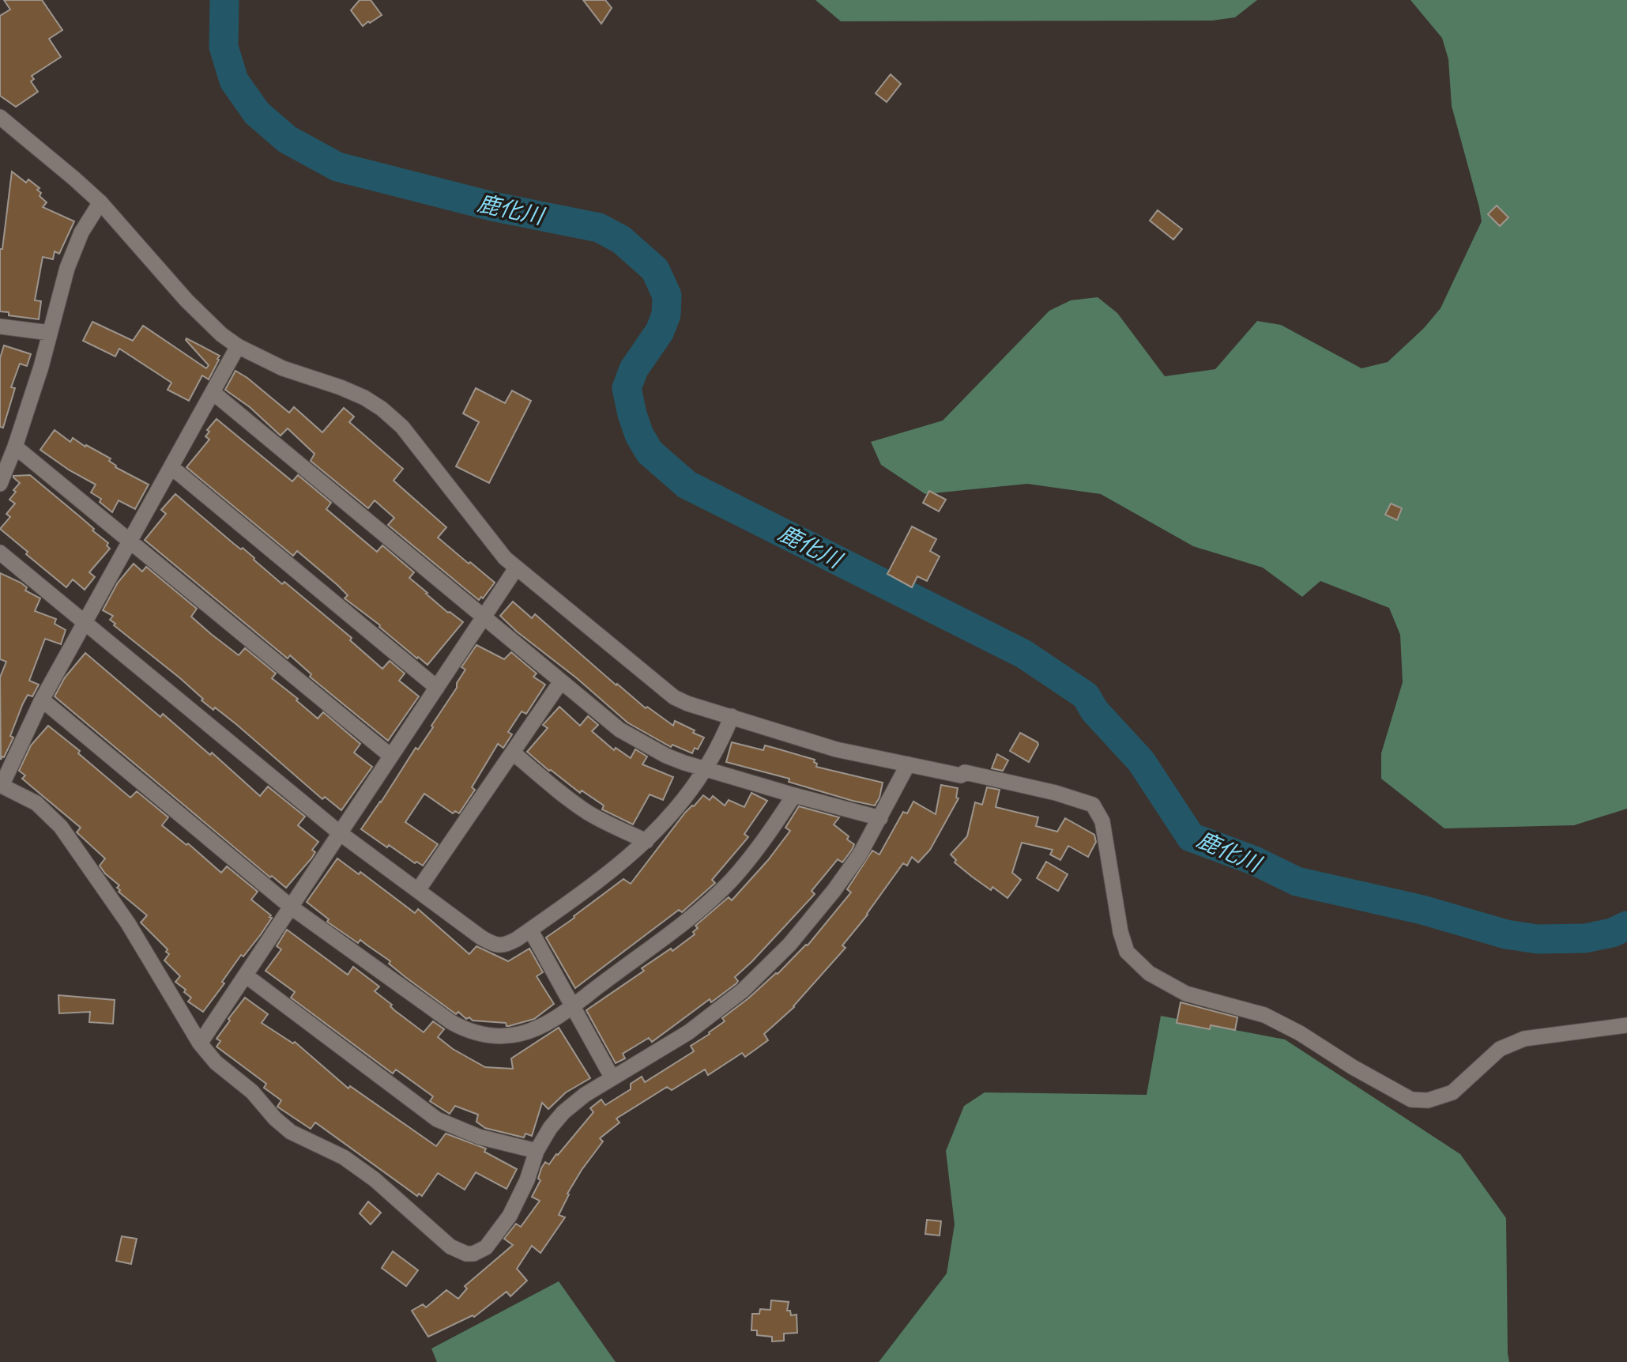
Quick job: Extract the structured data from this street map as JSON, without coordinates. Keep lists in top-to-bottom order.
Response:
{
  "water": ["鹿化川"]
}
